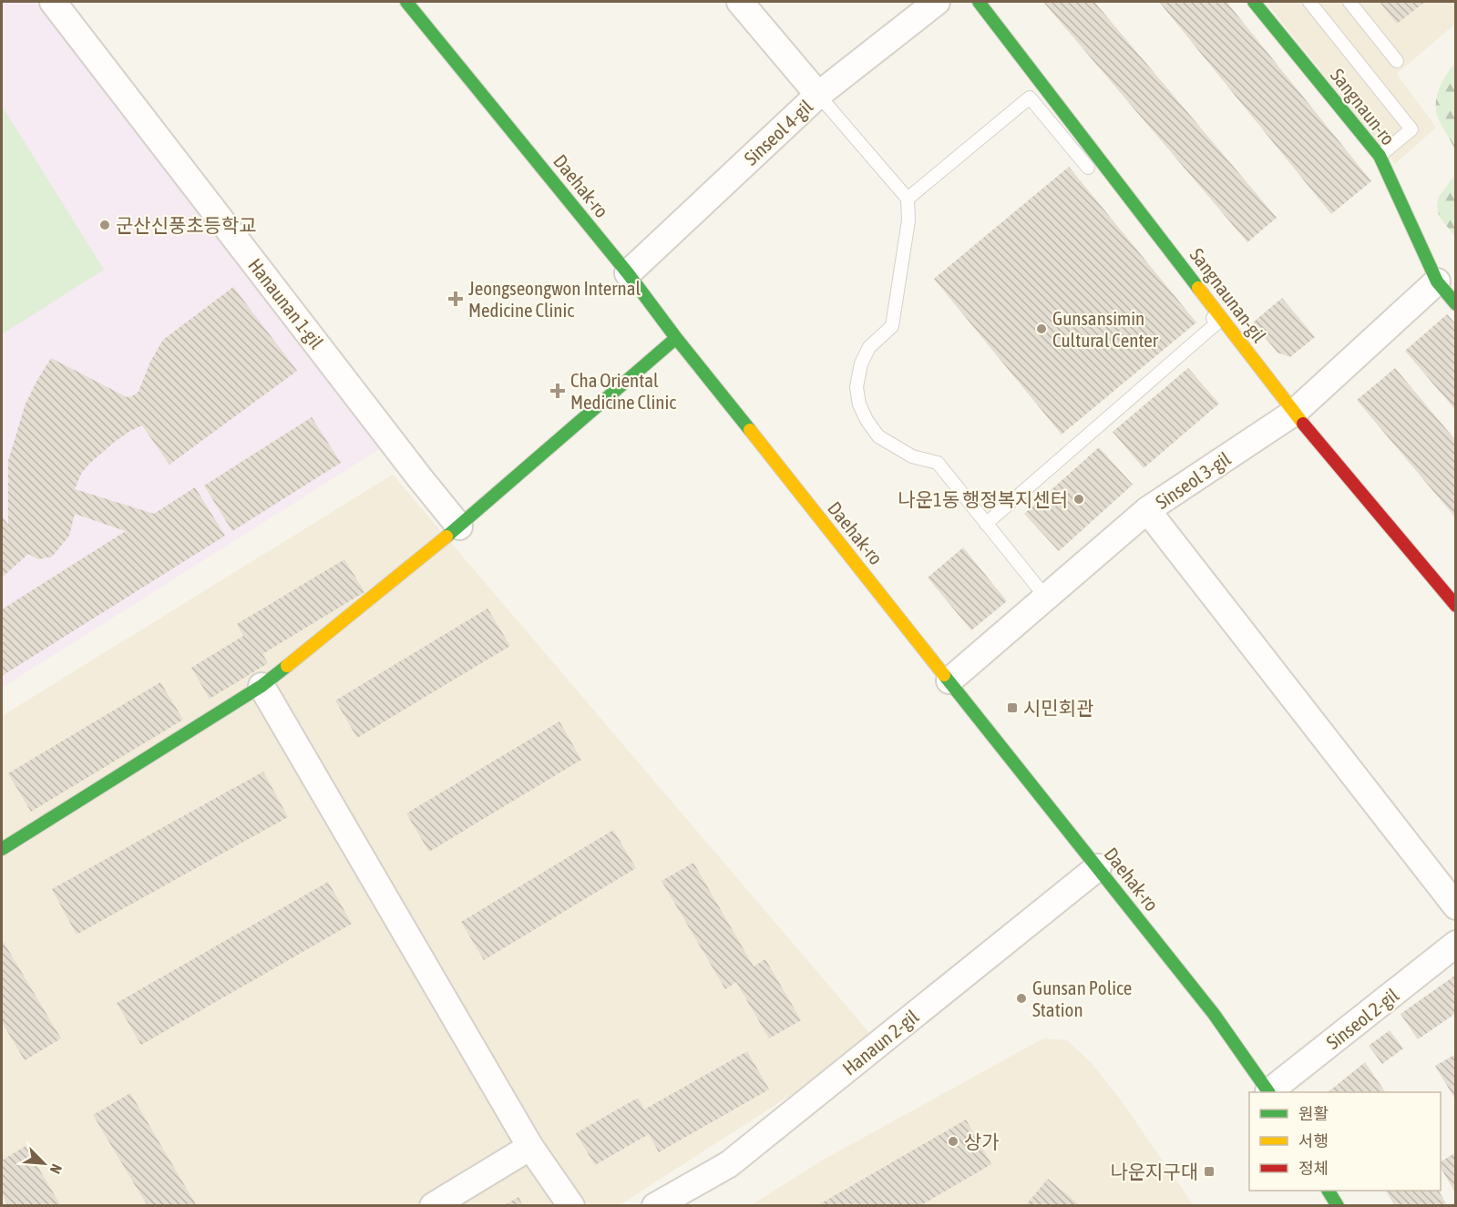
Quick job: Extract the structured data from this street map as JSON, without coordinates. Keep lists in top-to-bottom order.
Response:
{
  "streets": {
    "street": [
      "Sangnaun-ro",
      "Sinseol 4-gil",
      "Daehak-ro",
      "Sangnaunan-gil",
      "Hanaunan 1-gil",
      "Sinseol 3-gil",
      "Sinseol 2-gil",
      "Hanaun 2-gil"
    ]
  },
  "crossings": [
    ["Sangnaun-ro", "Sinseol 3-gil"],
    ["Sinseol 4-gil", "Daehak-ro"],
    ["Daehak-ro", "Sinseol 3-gil"],
    ["Daehak-ro", "Hanaun 2-gil"],
    ["Sangnaunan-gil", "Sinseol 3-gil"]
  ],
  "places": {
    "other": [
      "군산신풍초등학교",
      "Gunsansimin Cultural Center",
      "나운1동 행정복지센터",
      "Gunsan Police Station",
      "상가"
    ],
    "health": ["Jeongseongwon Internal Medicine Clinic", "Cha Oriental Medicine Clinic"],
    "transit": ["시민회관", "나운지구대"]
  },
  "legend": ["원활", "서행", "정체"],
  "north": "bottom right"
}
